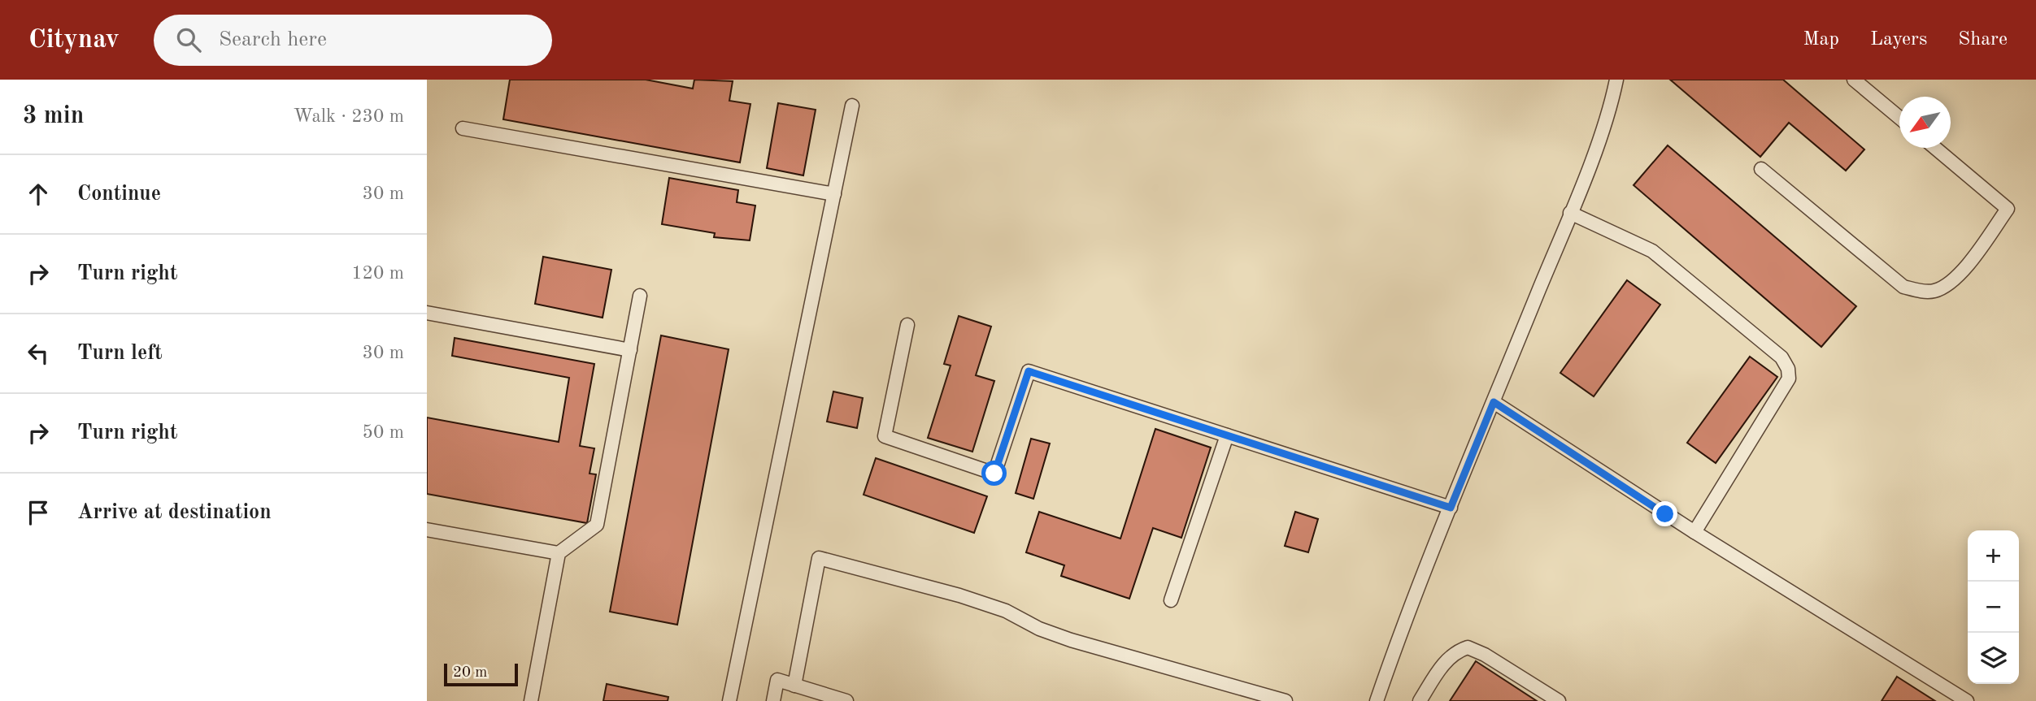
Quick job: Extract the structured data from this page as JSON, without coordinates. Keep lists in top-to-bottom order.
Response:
{
  "scale_bar": "20 m",
  "north": "bottom left",
  "page": {
    "header": "Citynav",
    "search": "Search here",
    "nav": ["Map", "Layers", "Share"],
    "heading": ["3 min", "Walk · 230 m"],
    "list": [
      ["Continue", "30 m"],
      ["Turn right", "120 m"],
      ["Turn left", "30 m"],
      ["Turn right", "50 m"],
      "Arrive at destination"
    ],
    "map_buttons": ["+", "−"],
    "scale": "20 m"
  }
}
